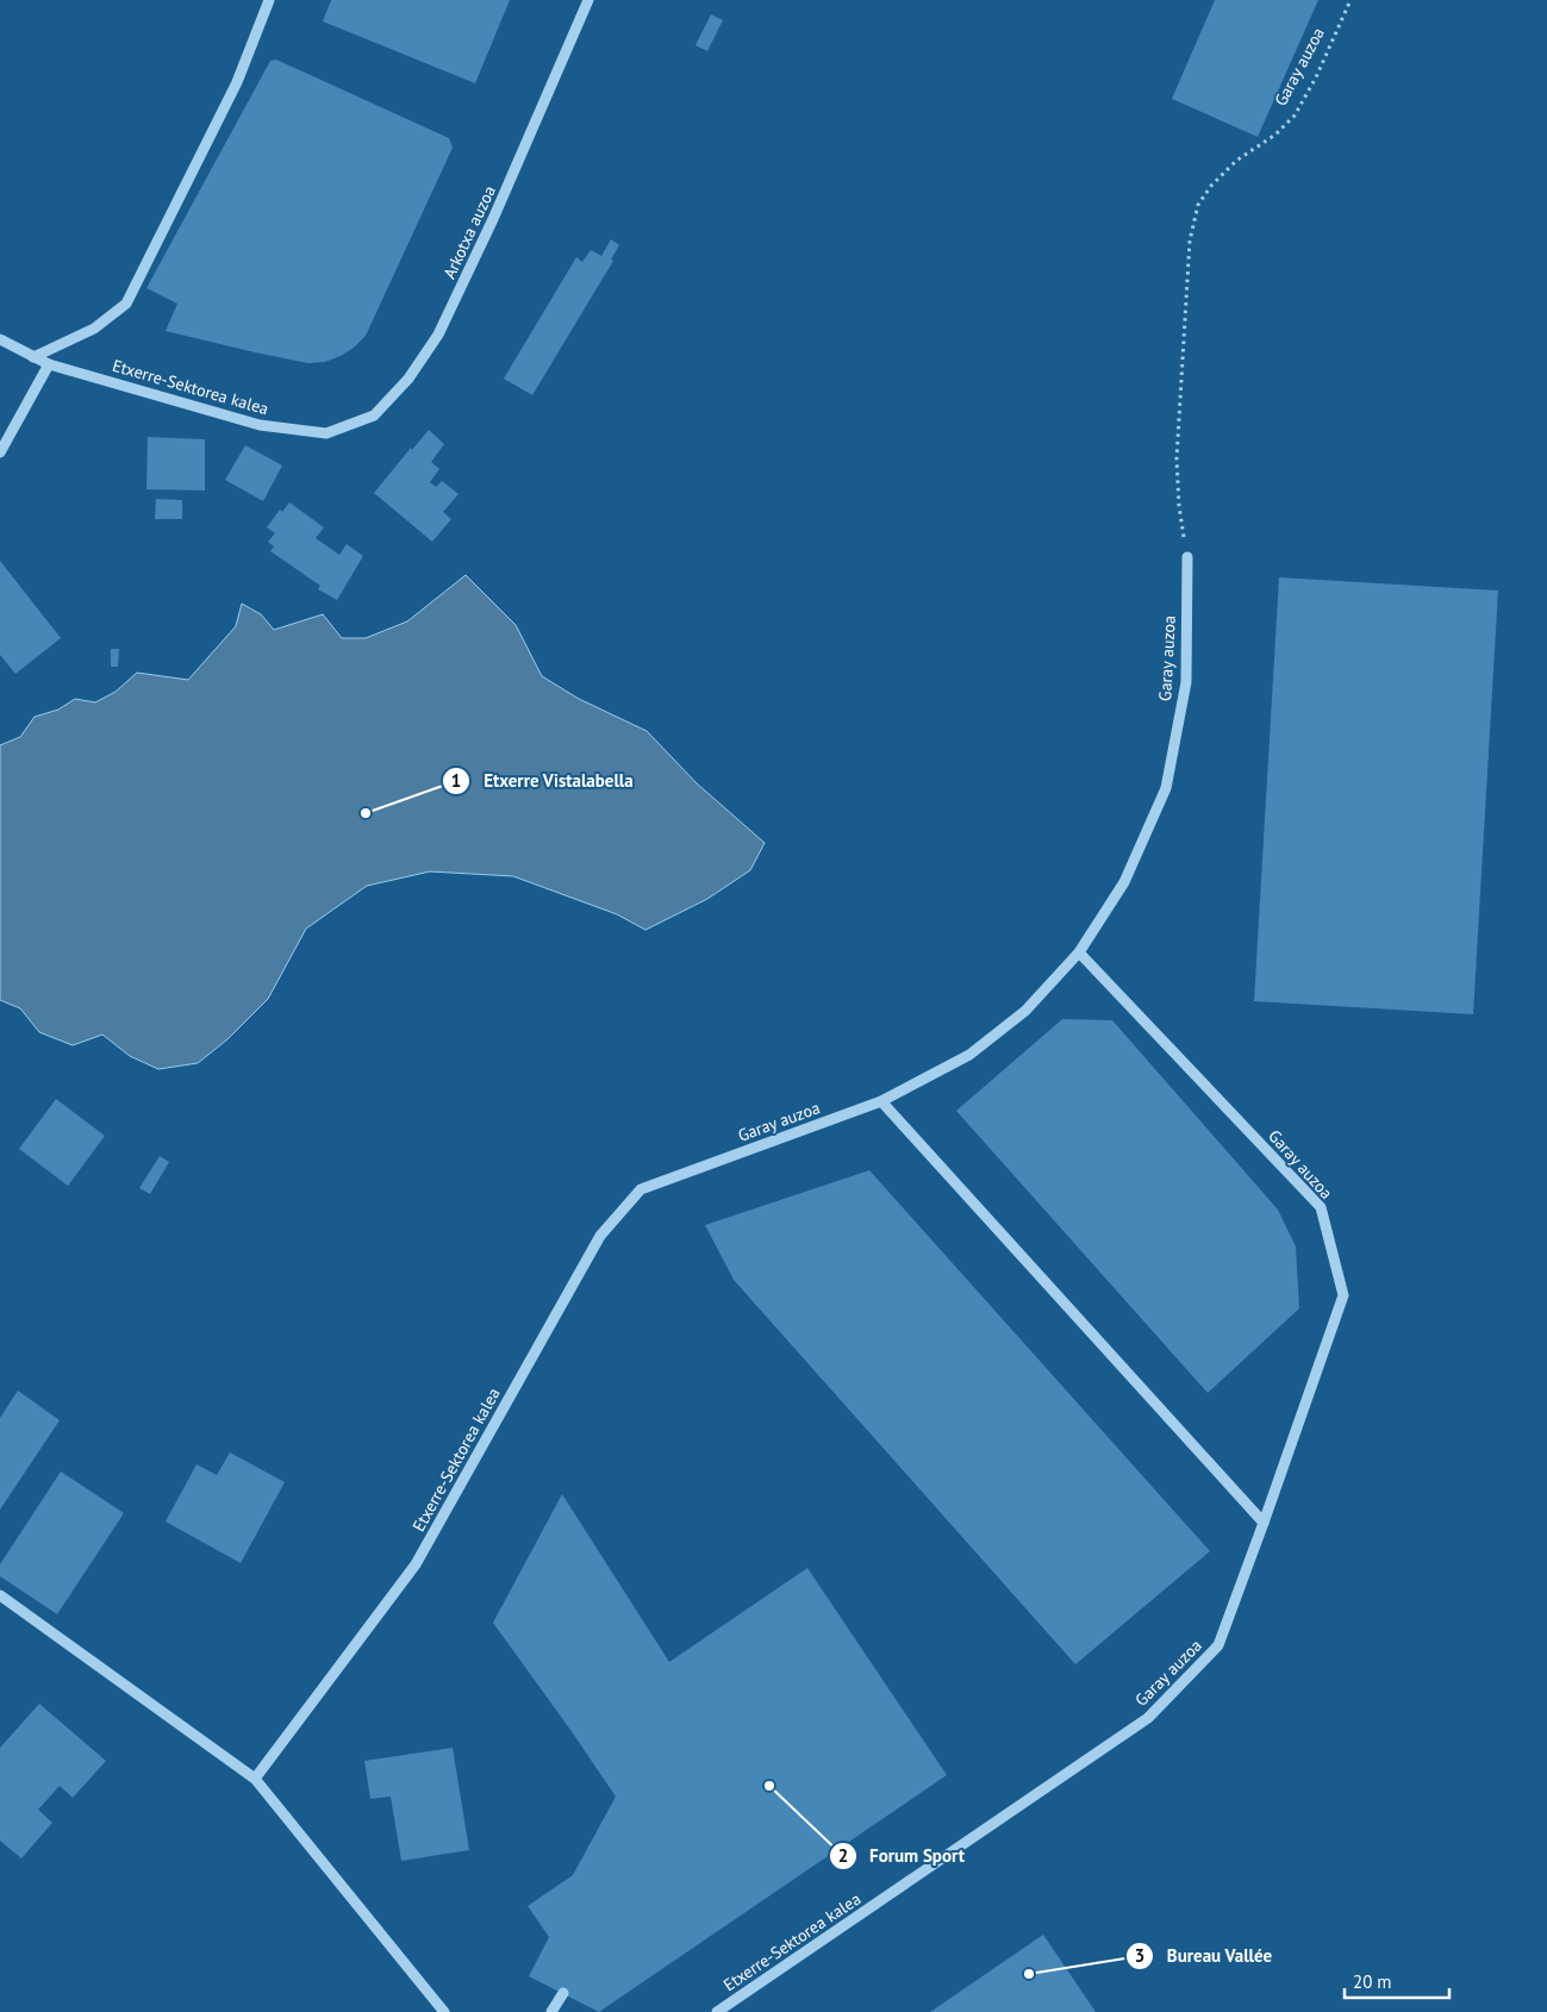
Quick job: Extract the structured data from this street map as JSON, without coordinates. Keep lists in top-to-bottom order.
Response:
{
  "streets": {
    "street": ["Garay auzoa", "Arkotxa auzoa", "Etxerre-Sektorea kalea"]
  },
  "crossings": [
    ["Garay auzoa", "Etxerre-Sektorea kalea"],
    ["Arkotxa auzoa", "Etxerre-Sektorea kalea"]
  ],
  "places": ["Etxerre Vistalabella", "Forum Sport", "Bureau Vallée"],
  "scale_bar": "20 m"
}
